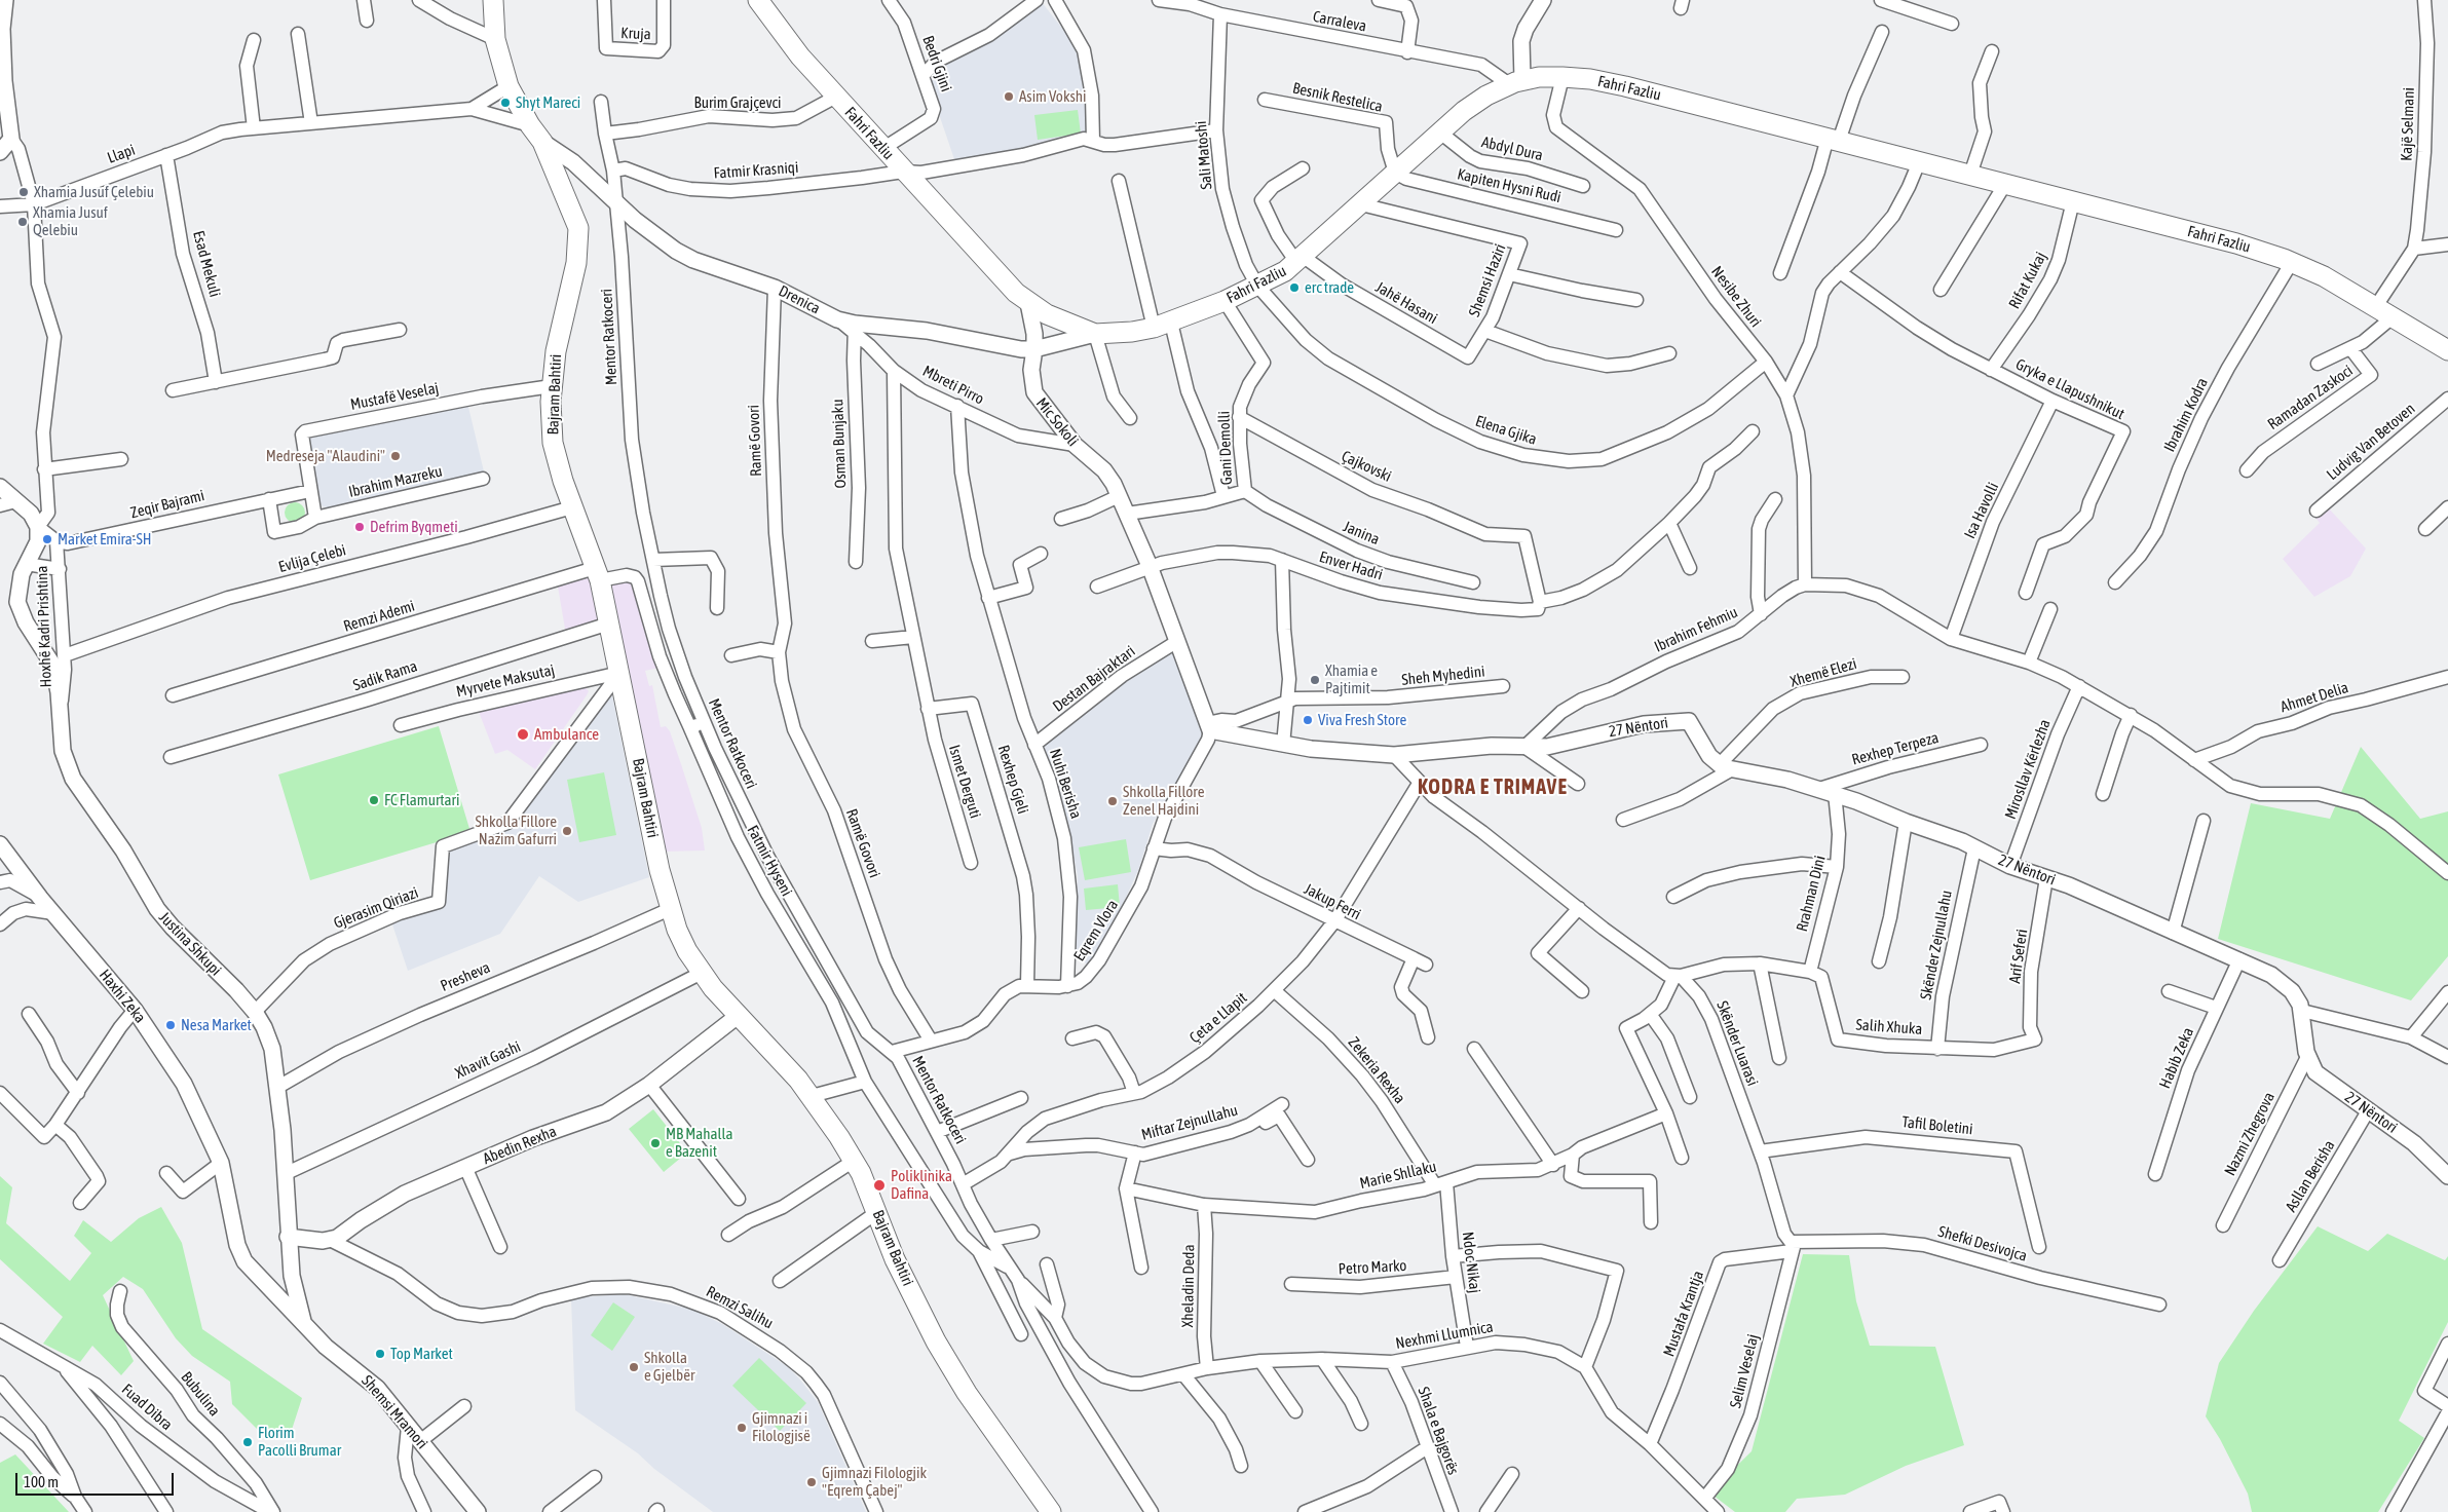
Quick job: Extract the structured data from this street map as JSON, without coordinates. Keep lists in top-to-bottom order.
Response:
{
  "streets": {
    "main road": ["Fahri Fazliu", "Bajram Bahtiri"],
    "street": [
      "Carraleva",
      "Kruja",
      "Bedri Gjini",
      "Besnik Restelica",
      "Burim Grajçevci",
      "Kajë Selmani",
      "Abdyl Dura",
      "Llapi",
      "Sali Matoshi",
      "Fatmir Krasniqi",
      "Kapiten Hysni Rudi",
      "Esad Mekuli",
      "Shemsi Haziri",
      "Rifat Kukaj",
      "Nesibe Zhuri",
      "Drenica",
      "Jahë Hasani",
      "Mentor Ratkoceri",
      "Mbreti Pirro",
      "Gryka e Llapushnikut",
      "Mustafë Veselaj",
      "Ramadan Zaskoci",
      "Ibrahim Kodra",
      "Mic Sokoli",
      "Elena Gjika",
      "Ramë Govori",
      "Ludvig Van Betoven",
      "Osman Bunjaku",
      "Gani Demolli",
      "Çajkovski",
      "Ibrahim Mazreku",
      "Zeqir Bajrami",
      "Isa Havolli",
      "Janina",
      "Evlija Çelebi",
      "Enver Hadri",
      "Remzi Ademi",
      "Hoxhë Kadri Prishtina",
      "Ibrahim Fehmiu",
      "Xhemë Elezi",
      "Sadik Rama",
      "Sheh Myhedini",
      "Destan Bajraktari",
      "Myrvete Maksutaj",
      "Ahmet Delia",
      "27 Nëntori",
      "Rexhep Terpeza",
      "Mirosllav Kërlezha",
      "Rexhep Gjeli",
      "Ismet Derguti",
      "Nuhi Berisha",
      "Fatmir Hyseni",
      "Rrahman Dini",
      "Jakup Ferri",
      "Gjerasim Qiriazi",
      "Eqrem Vlora",
      "Justina Shkupi",
      "Skënder Zejnullahu",
      "Arif Seferi",
      "Presheva",
      "Haxhi Zeka",
      "Çeta e Llapit",
      "Salih Xhuka",
      "Skënder Luarasi",
      "Habib Zeka",
      "Xhavit Gashi",
      "Zekeria Rexha",
      "Miftar Zejnullahu",
      "Tafil Boletini",
      "Nazmi Zhegrova",
      "Abedin Rexha",
      "Marie Shllaku",
      "Asllan Berisha",
      "Shefki Desivojca",
      "Ndoc Nikaj",
      "Petro Marko",
      "Xheladin Deda",
      "Remzi Salihu",
      "Mustafa Krantja",
      "Nexhmi Llumnica",
      "Selim Veselaj",
      "Bubulina",
      "Fuad Dibra",
      "Shemsi Mramori",
      "Shala e Bajgorës"
    ]
  },
  "crossings": [
    ["Carraleva", "Fahri Fazliu"],
    ["Carraleva", "Sali Matoshi"],
    ["Bedri Gjini", "Fahri Fazliu"],
    ["Fahri Fazliu", "Besnik Restelica"],
    ["Fahri Fazliu", "Burim Grajçevci"],
    ["Fahri Fazliu", "Abdyl Dura"],
    ["Fahri Fazliu", "Sali Matoshi"],
    ["Fahri Fazliu", "Fatmir Krasniqi"],
    ["Fahri Fazliu", "Kapiten Hysni Rudi"],
    ["Fahri Fazliu", "Shemsi Haziri"],
    ["Fahri Fazliu", "Rifat Kukaj"],
    ["Fahri Fazliu", "Nesibe Zhuri"],
    ["Fahri Fazliu", "Drenica"],
    ["Fahri Fazliu", "Jahë Hasani"],
    ["Fahri Fazliu", "Ramadan Zaskoci"],
    ["Fahri Fazliu", "Ibrahim Kodra"],
    ["Fahri Fazliu", "Mic Sokoli"],
    ["Fahri Fazliu", "Elena Gjika"],
    ["Fahri Fazliu", "Gani Demolli"],
    ["Besnik Restelica", "Kapiten Hysni Rudi"],
    ["Llapi", "Esad Mekuli"],
    ["Llapi", "Bajram Bahtiri"],
    ["Sali Matoshi", "Fatmir Krasniqi"],
    ["Sali Matoshi", "Elena Gjika"],
    ["Shemsi Haziri", "Jahë Hasani"],
    ["Rifat Kukaj", "Gryka e Llapushnikut"],
    ["Nesibe Zhuri", "Elena Gjika"],
    ["Nesibe Zhuri", "Ibrahim Fehmiu"],
    ["Drenica", "Mentor Ratkoceri"],
    ["Drenica", "Mbreti Pirro"],
    ["Drenica", "Bajram Bahtiri"],
    ["Drenica", "Mic Sokoli"],
    ["Drenica", "Ramë Govori"],
    ["Drenica", "Osman Bunjaku"],
    ["Mentor Ratkoceri", "Çeta e Llapit"],
    ["Mentor Ratkoceri", "Nexhmi Llumnica"],
    ["Mbreti Pirro", "Mic Sokoli"],
    ["Mbreti Pirro", "Osman Bunjaku"],
    ["Mbreti Pirro", "Nuhi Berisha"],
    ["Gryka e Llapushnikut", "Isa Havolli"],
    ["Bajram Bahtiri", "Mustafë Veselaj"],
    ["Bajram Bahtiri", "Evlija Çelebi"],
    ["Bajram Bahtiri", "Remzi Ademi"],
    ["Bajram Bahtiri", "Sadik Rama"],
    ["Bajram Bahtiri", "Myrvete Maksutaj"],
    ["Bajram Bahtiri", "Fatmir Hyseni"],
    ["Bajram Bahtiri", "Gjerasim Qiriazi"],
    ["Bajram Bahtiri", "Presheva"],
    ["Bajram Bahtiri", "Xhavit Gashi"],
    ["Bajram Bahtiri", "Abedin Rexha"],
    ["Mustafë Veselaj", "Zeqir Bajrami"],
    ["Mic Sokoli", "Gani Demolli"],
    ["Mic Sokoli", "Enver Hadri"],
    ["Mic Sokoli", "Sheh Myhedini"],
    ["Mic Sokoli", "Destan Bajraktari"],
    ["Mic Sokoli", "27 Nëntori"],
    ["Mic Sokoli", "Eqrem Vlora"],
    ["Gani Demolli", "Çajkovski"],
    ["Gani Demolli", "Janina"],
    ["Çajkovski", "Enver Hadri"],
    ["Ibrahim Mazreku", "Zeqir Bajrami"],
    ["Zeqir Bajrami", "Hoxhë Kadri Prishtina"],
    ["Isa Havolli", "Ibrahim Fehmiu"],
    ["Evlija Çelebi", "Hoxhë Kadri Prishtina"],
    ["Remzi Ademi", "Fatmir Hyseni"],
    ["Hoxhë Kadri Prishtina", "Justina Shkupi"],
    ["Ibrahim Fehmiu", "Ahmet Delia"],
    ["Ibrahim Fehmiu", "27 Nëntori"],
    ["Ibrahim Fehmiu", "Mirosllav Kërlezha"],
    ["Xhemë Elezi", "27 Nëntori"],
    ["Sheh Myhedini", "27 Nëntori"],
    ["Sheh Myhedini", "Eqrem Vlora"],
    ["Destan Bajraktari", "Nuhi Berisha"],
    ["Myrvete Maksutaj", "Gjerasim Qiriazi"],
    ["27 Nëntori", "Rexhep Terpeza"],
    ["27 Nëntori", "Mirosllav Kërlezha"],
    ["27 Nëntori", "Rrahman Dini"],
    ["27 Nëntori", "Eqrem Vlora"],
    ["27 Nëntori", "Skënder Zejnullahu"],
    ["27 Nëntori", "Arif Seferi"],
    ["27 Nëntori", "Skënder Luarasi"],
    ["27 Nëntori", "Habib Zeka"],
    ["27 Nëntori", "Nazmi Zhegrova"],
    ["27 Nëntori", "Asllan Berisha"],
    ["Rexhep Gjeli", "Ismet Derguti"],
    ["Nuhi Berisha", "Eqrem Vlora"],
    ["Rrahman Dini", "Salih Xhuka"],
    ["Jakup Ferri", "Eqrem Vlora"],
    ["Jakup Ferri", "Çeta e Llapit"],
    ["Gjerasim Qiriazi", "Justina Shkupi"],
    ["Justina Shkupi", "Presheva"],
    ["Justina Shkupi", "Haxhi Zeka"],
    ["Justina Shkupi", "Xhavit Gashi"],
    ["Justina Shkupi", "Shemsi Mramori"],
    ["Skënder Zejnullahu", "Salih Xhuka"],
    ["Arif Seferi", "Salih Xhuka"],
    ["Haxhi Zeka", "Shemsi Mramori"],
    ["Çeta e Llapit", "Skënder Luarasi"],
    ["Çeta e Llapit", "Zekeria Rexha"],
    ["Çeta e Llapit", "Miftar Zejnullahu"],
    ["Skënder Luarasi", "Tafil Boletini"],
    ["Skënder Luarasi", "Shefki Desivojca"],
    ["Skënder Luarasi", "Mustafa Krantja"],
    ["Skënder Luarasi", "Selim Veselaj"],
    ["Zekeria Rexha", "Marie Shllaku"],
    ["Zekeria Rexha", "Ndoc Nikaj"],
    ["Abedin Rexha", "Remzi Salihu"],
    ["Marie Shllaku", "Ndoc Nikaj"],
    ["Marie Shllaku", "Xheladin Deda"],
    ["Shefki Desivojca", "Mustafa Krantja"],
    ["Shefki Desivojca", "Selim Veselaj"],
    ["Ndoc Nikaj", "Petro Marko"],
    ["Ndoc Nikaj", "Nexhmi Llumnica"],
    ["Xheladin Deda", "Nexhmi Llumnica"],
    ["Mustafa Krantja", "Nexhmi Llumnica"],
    ["Mustafa Krantja", "Selim Veselaj"],
    ["Nexhmi Llumnica", "Selim Veselaj"],
    ["Nexhmi Llumnica", "Shala e Bajgorës"],
    ["Bubulina", "Fuad Dibra"]
  ],
  "districts": ["KODRA E TRIMAVE"],
  "places": [
    "Asim Vokshi",
    "Shyt Mareci",
    "Xhamia Jusuf Çelebiu",
    "Xhamia Jusuf Qelebiu",
    "erc trade",
    "Medreseja \"Alaudini\"",
    "Defrim Byqmeti",
    "Market Emira-SH",
    "Xhamia e Pajtimit",
    "Viva Fresh Store",
    "Ambulance",
    "FC Flamurtari",
    "Shkolla Fillore Zenel Hajdini",
    "Shkolla Fillore Nazim Gafurri",
    "Nesa Market",
    "MB Mahalla e Bazenit",
    "Poliklinika Dafina",
    "Top Market",
    "Shkolla e Gjelbër",
    "Gjimnazi i Filologjisë",
    "Florim Pacolli Brumar",
    "Gjimnazi Filologjik \"Eqrem Çabej\""
  ],
  "scale_bar": "100 m"
}
